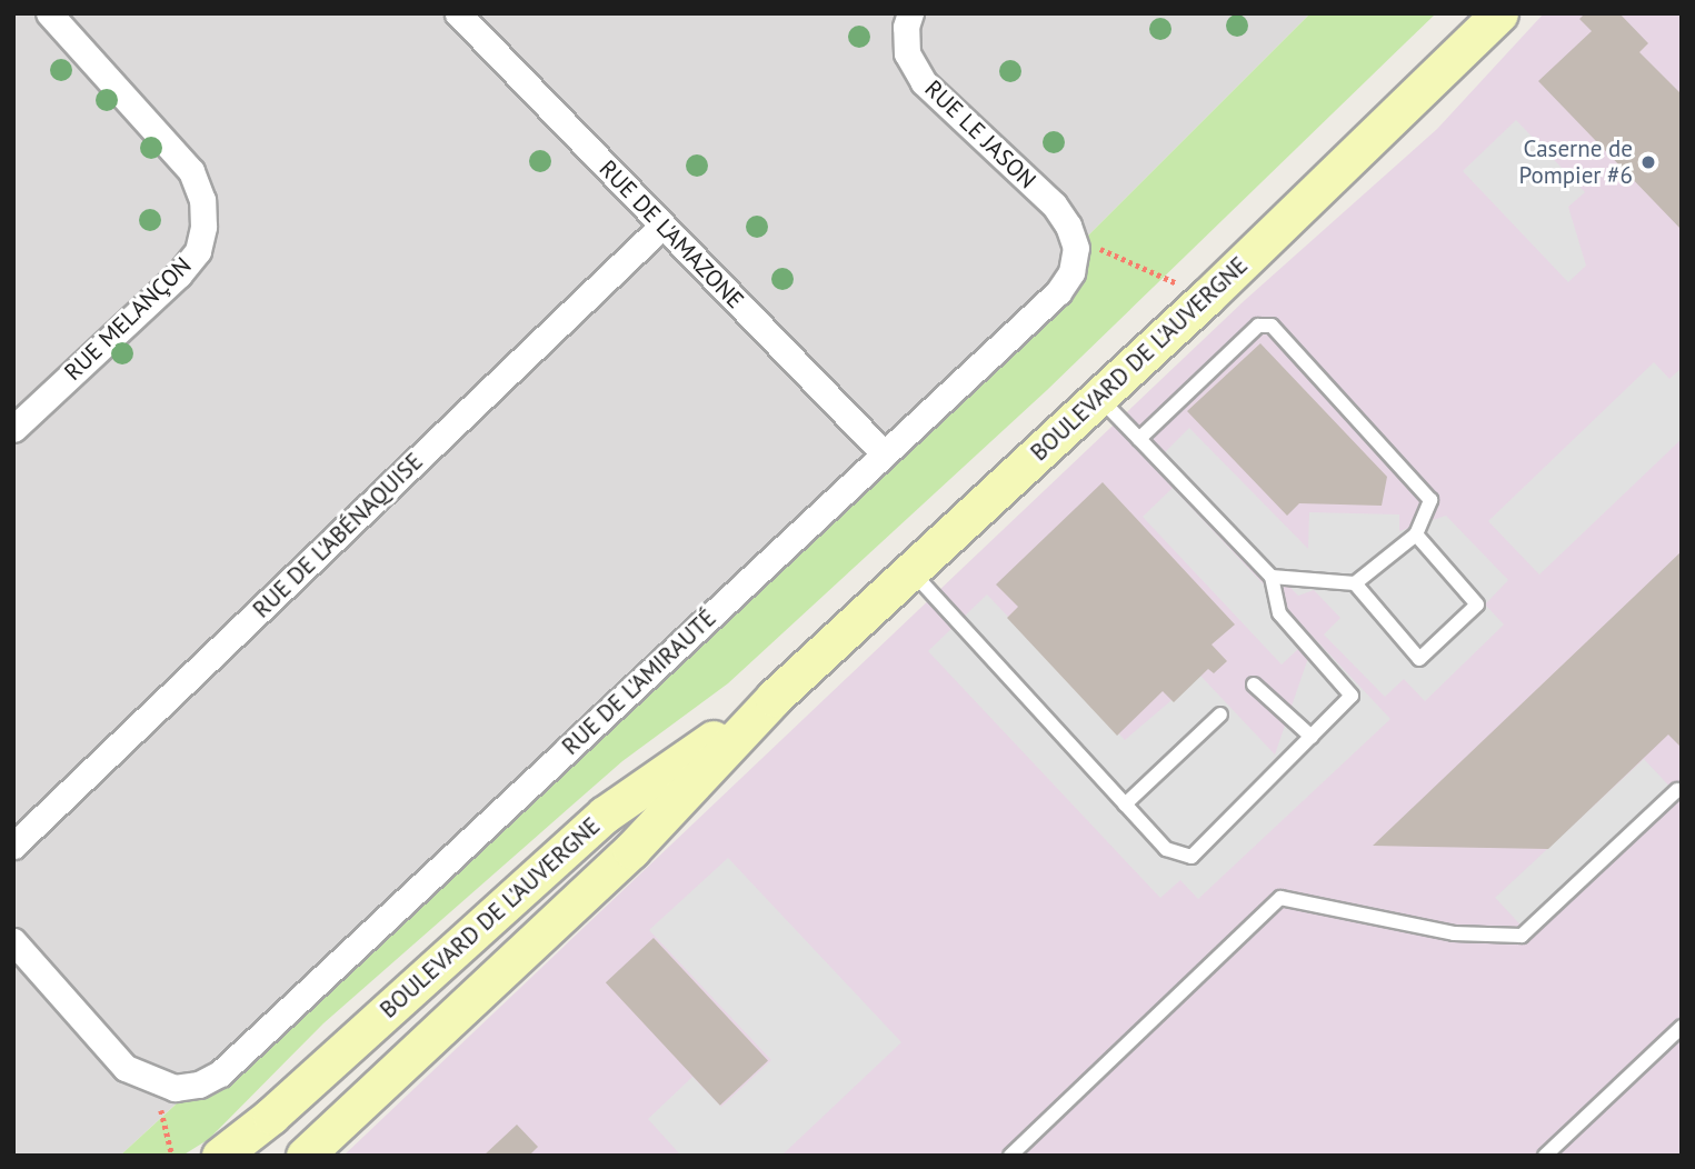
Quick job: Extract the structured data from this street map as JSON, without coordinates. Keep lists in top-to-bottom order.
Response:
{
  "streets": {
    "main road": ["BOULEVARD DE L'AUVERGNE"],
    "street": [
      "RUE LE JASON",
      "RUE DE L'AMAZONE",
      "RUE MELANÇON",
      "RUE DE L'ABÉNAQUISE",
      "RUE DE L'AMIRAUTÉ"
    ]
  },
  "crossings": [
    ["RUE LE JASON", "RUE DE L'AMIRAUTÉ"],
    ["RUE DE L'AMAZONE", "RUE DE L'ABÉNAQUISE"],
    ["RUE DE L'AMAZONE", "RUE DE L'AMIRAUTÉ"]
  ],
  "places": ["Caserne de Pompier #6"]
}
